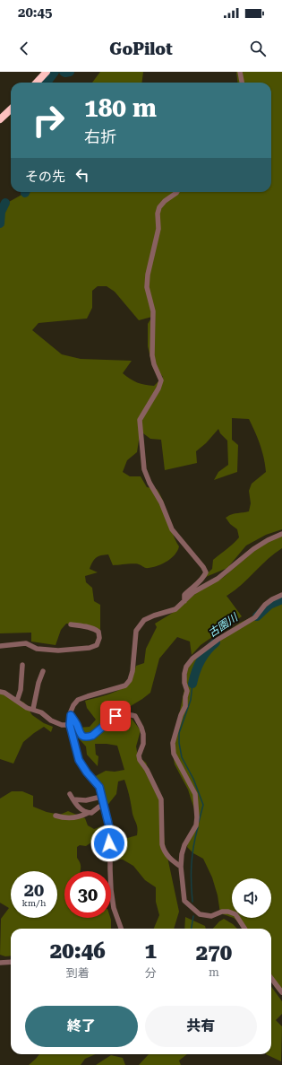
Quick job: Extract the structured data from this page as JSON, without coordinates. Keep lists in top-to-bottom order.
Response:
{
  "water": ["古園川"],
  "page": {
    "status": "20:45",
    "header": "GoPilot",
    "turn": ["180 m", "右折"],
    "then": "その先",
    "speed": "20 km/h",
    "limit": "30",
    "eta": [
      "20:46",
      "到着",
      "1",
      "分",
      "270",
      "m"
    ],
    "buttons": ["終了", "共有"]
  }
}
